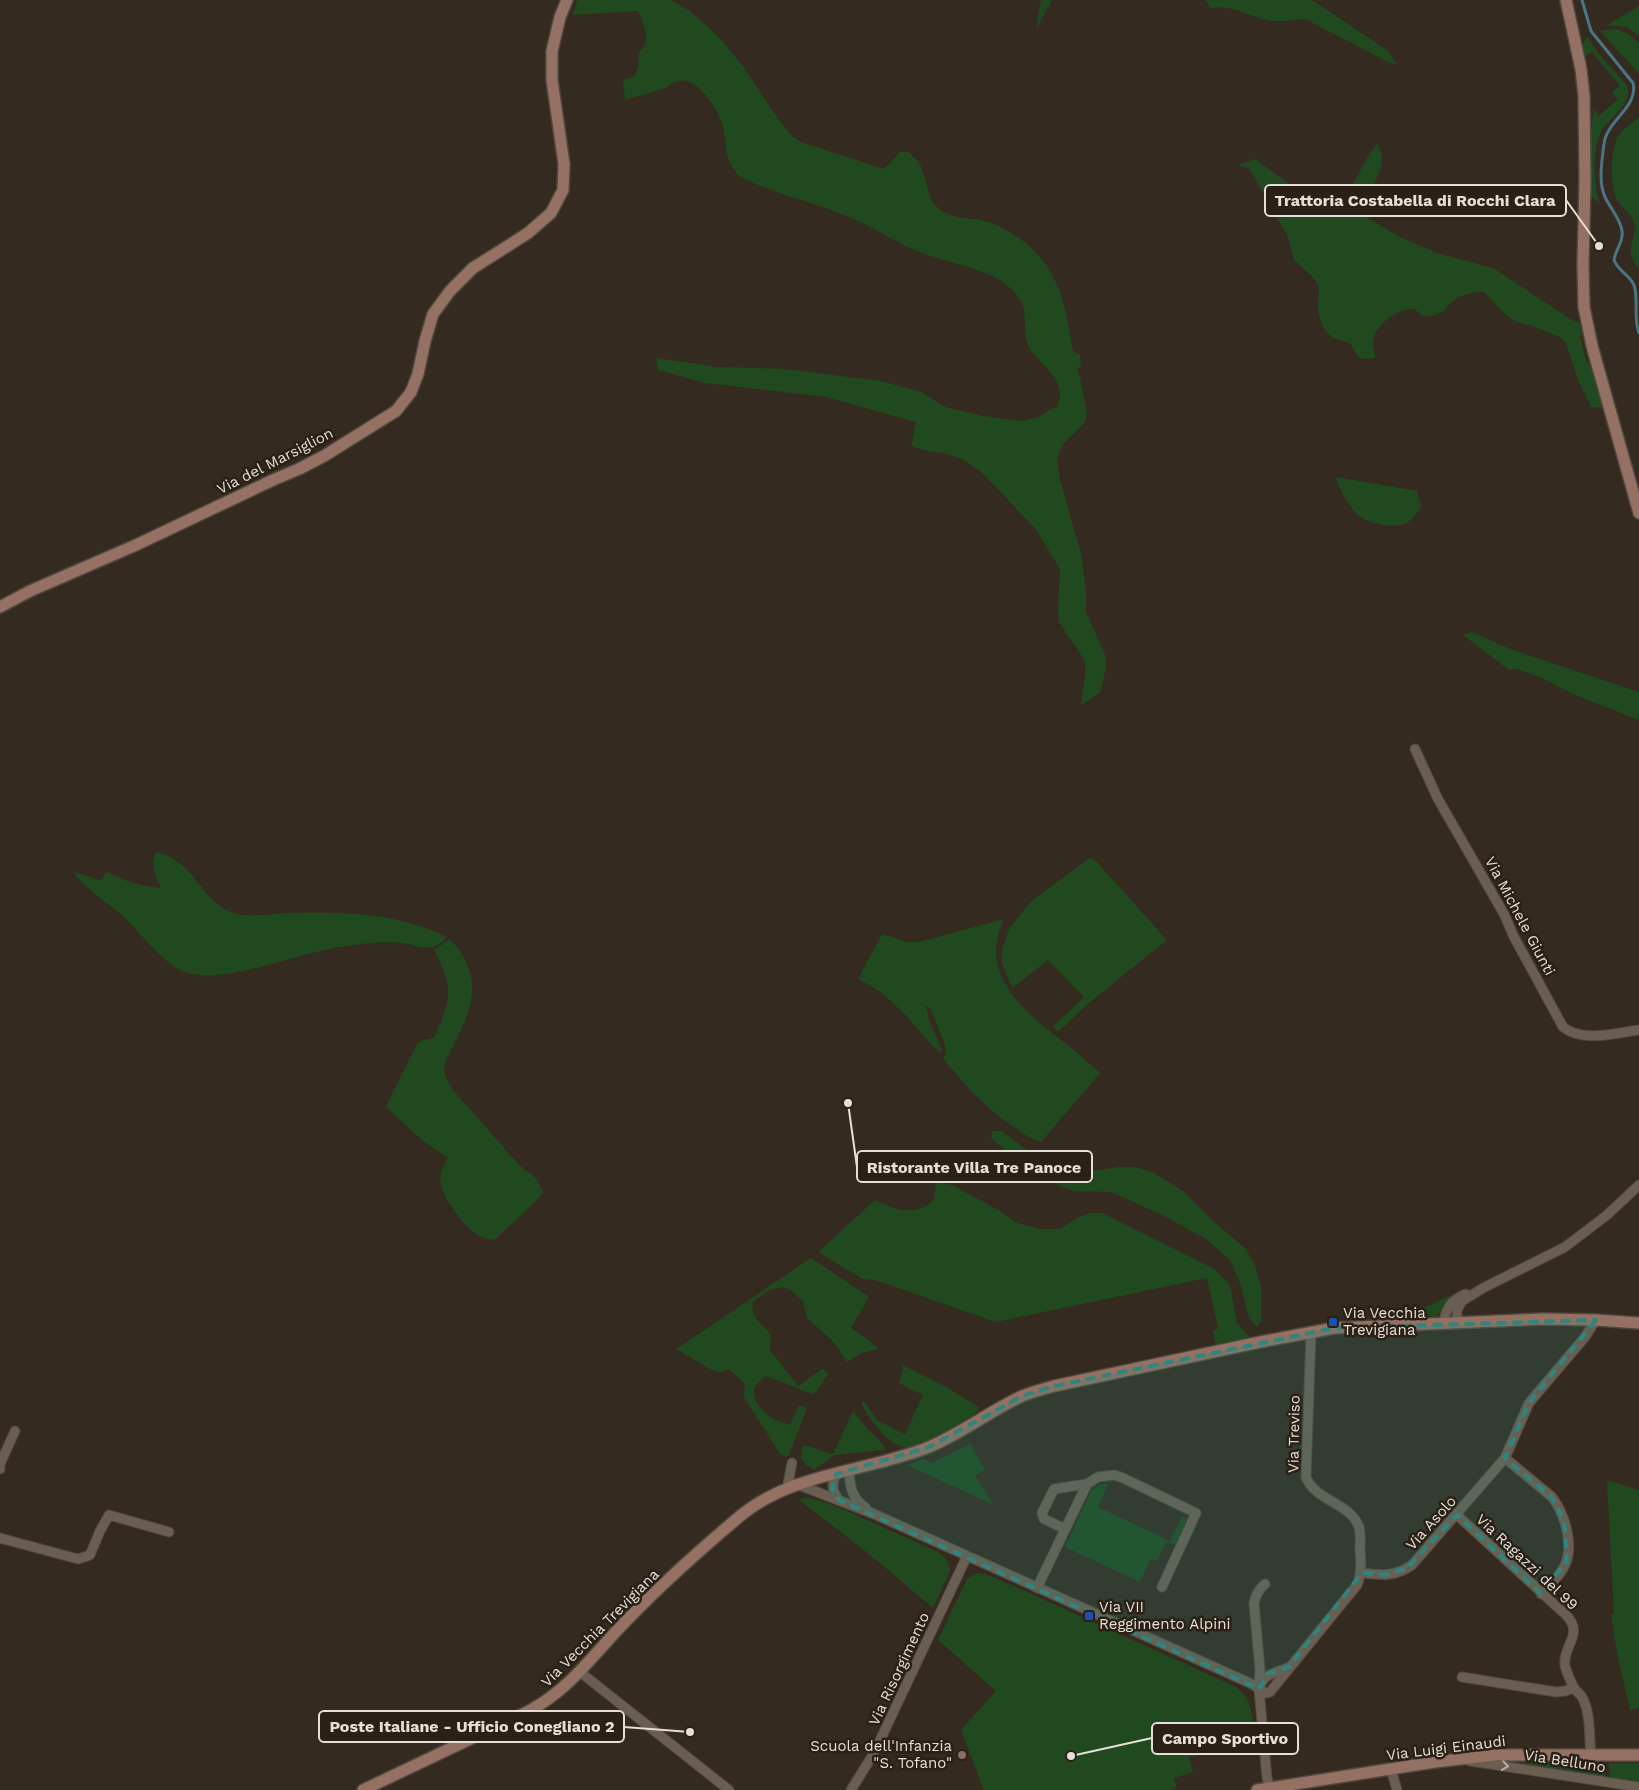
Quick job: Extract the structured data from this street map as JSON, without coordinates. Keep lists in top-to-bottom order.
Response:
{
  "streets": {
    "street": [
      "Via del Marsiglion",
      "Via Michele Giunti",
      "Via Treviso",
      "Via Asolo",
      "Via Ragazzi del 99",
      "Via Vecchia Trevigiana",
      "Via Risorgimento",
      "Via Luigi Einaudi",
      "Via Belluno"
    ]
  },
  "crossings": [
    ["Via Treviso", "Via Asolo"],
    ["Via Treviso", "Via Vecchia Trevigiana"],
    ["Via Asolo", "Via Ragazzi del 99"],
    ["Via Asolo", "Via Vecchia Trevigiana"],
    ["Via Ragazzi del 99", "Via Luigi Einaudi"],
    ["Via Luigi Einaudi", "Via Belluno"]
  ],
  "one_way": ["Via Belluno"],
  "places": {
    "other": [
      "Trattoria Costabella di Rocchi Clara",
      "Ristorante Villa Tre Panoce",
      "Poste Italiane - Ufficio Conegliano 2",
      "Scuola dell'Infanzia \"S. Tofano\"",
      "Campo Sportivo"
    ],
    "transit": ["Via Vecchia Trevigiana", "Via VII Reggimento Alpini"]
  }
}
